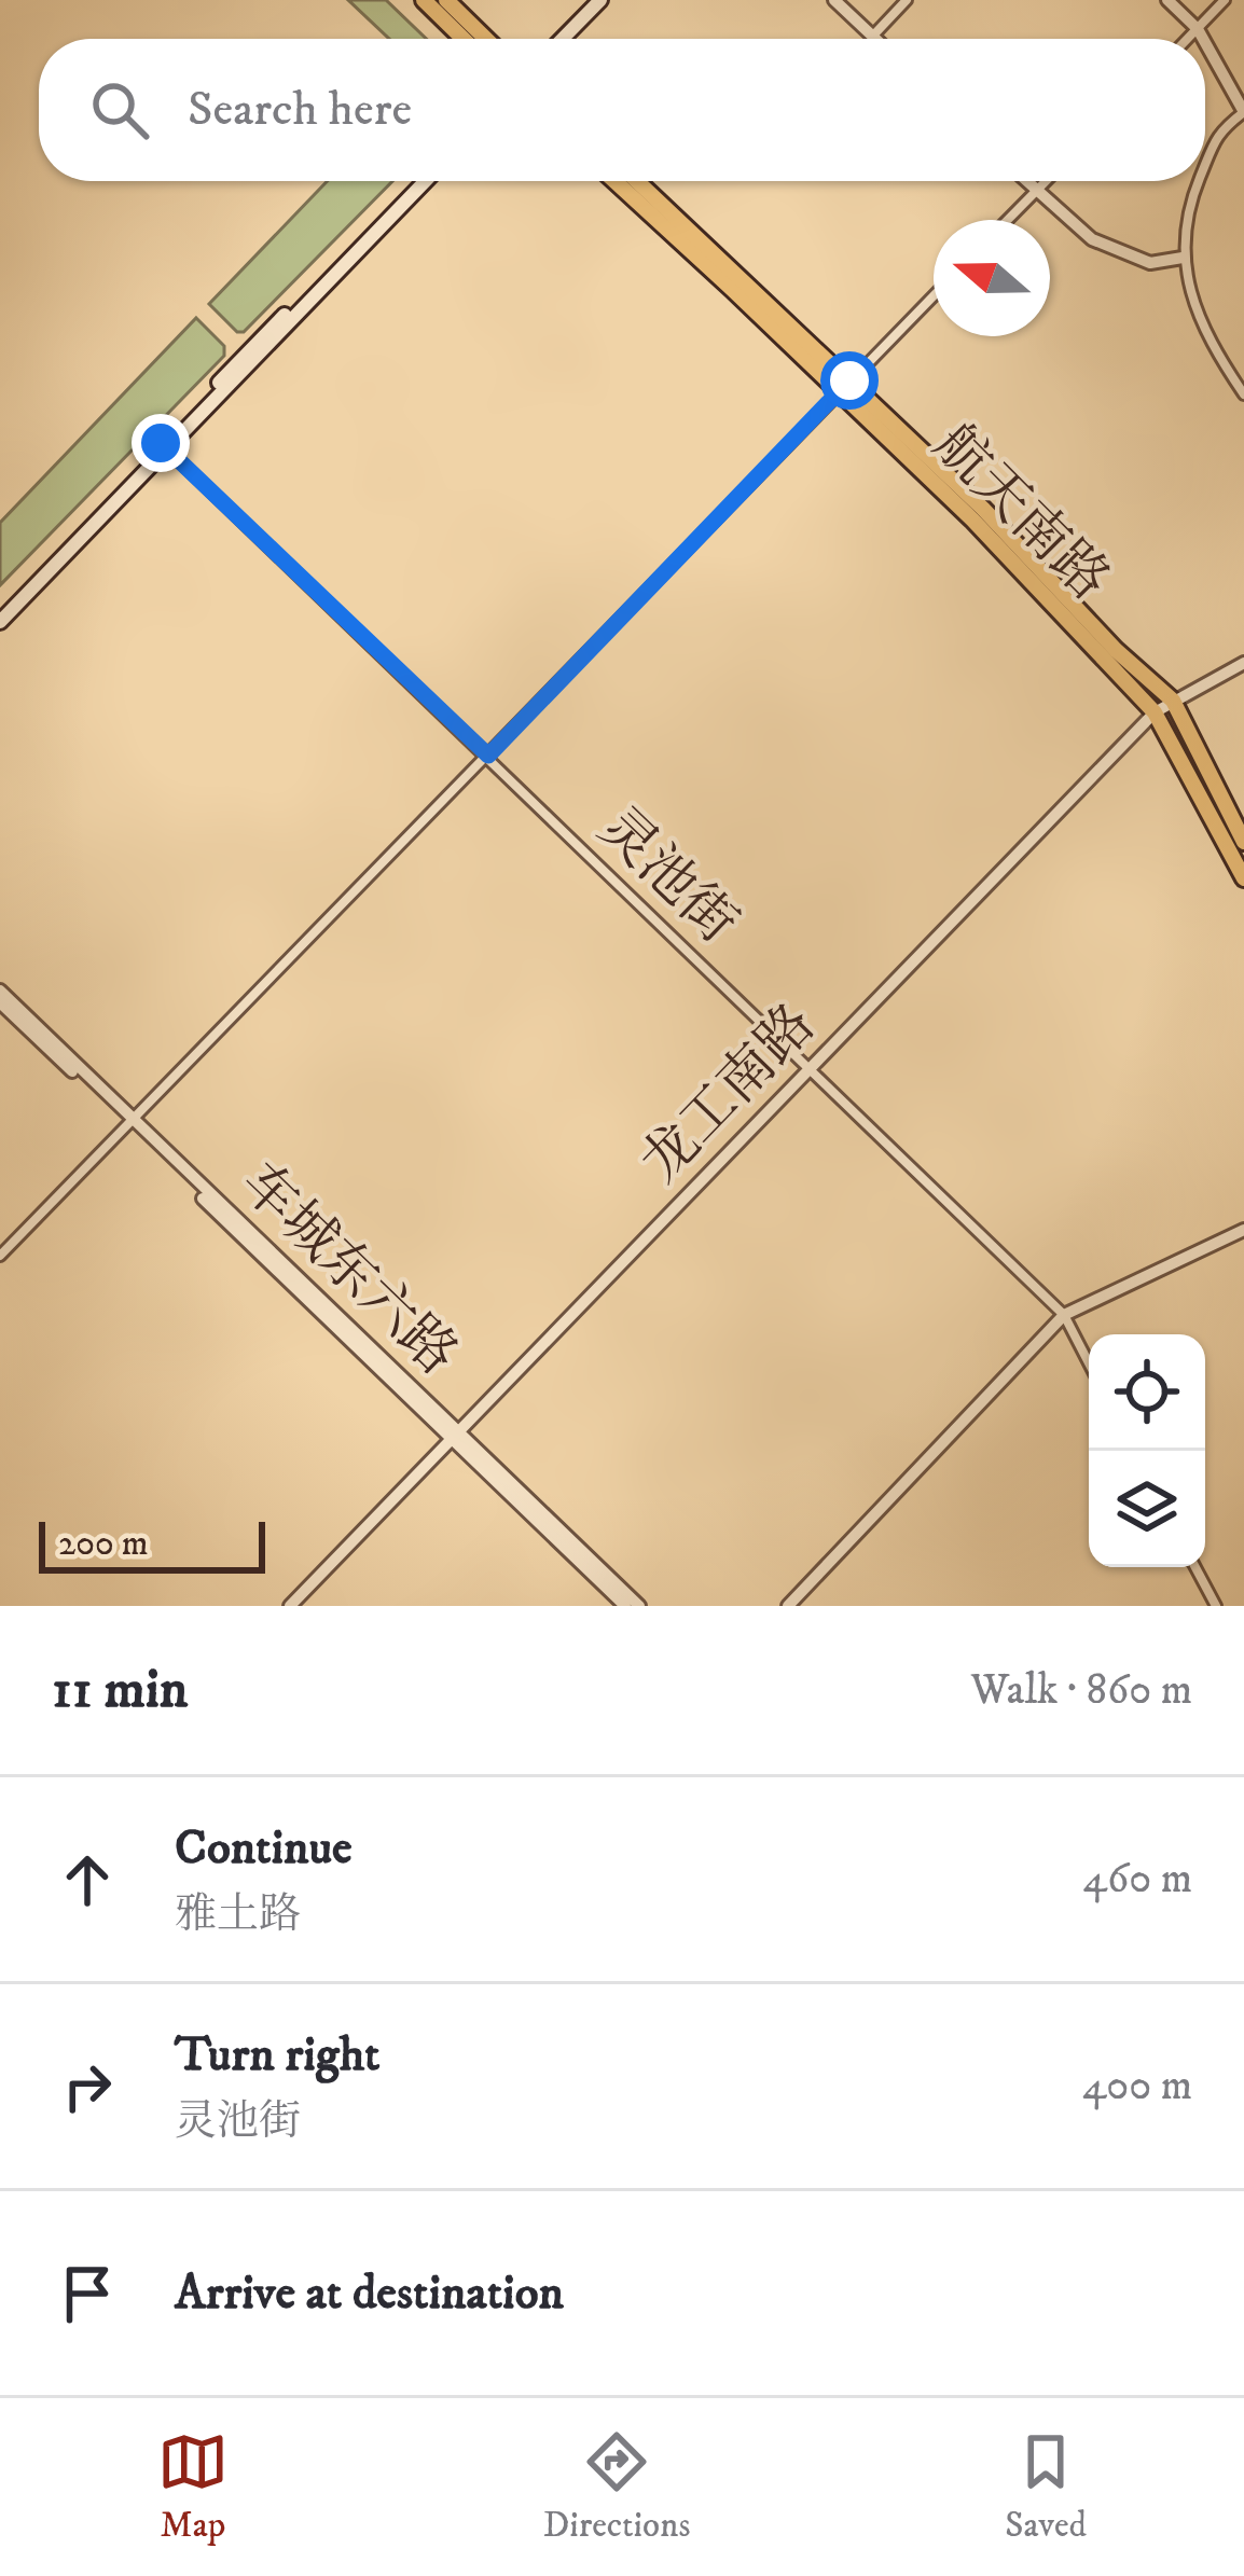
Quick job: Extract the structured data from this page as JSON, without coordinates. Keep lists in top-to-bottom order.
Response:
{
  "streets": {
    "main road": ["航天南路"],
    "street": ["灵池街", "龙工南路", "车城东六路"]
  },
  "crossings": [
    ["航天南路", "龙工南路"],
    ["灵池街", "龙工南路"],
    ["龙工南路", "车城东六路"]
  ],
  "scale_bar": "200 m",
  "north": "left",
  "page": {
    "search": "Search here",
    "scale": "200 m",
    "heading": ["11 min", "Walk · 860 m"],
    "list": [
      ["Continue", "雅土路", "460 m"],
      ["Turn right", "灵池街", "400 m"],
      "Arrive at destination"
    ],
    "nav": ["Map", "Directions", "Saved"]
  }
}
